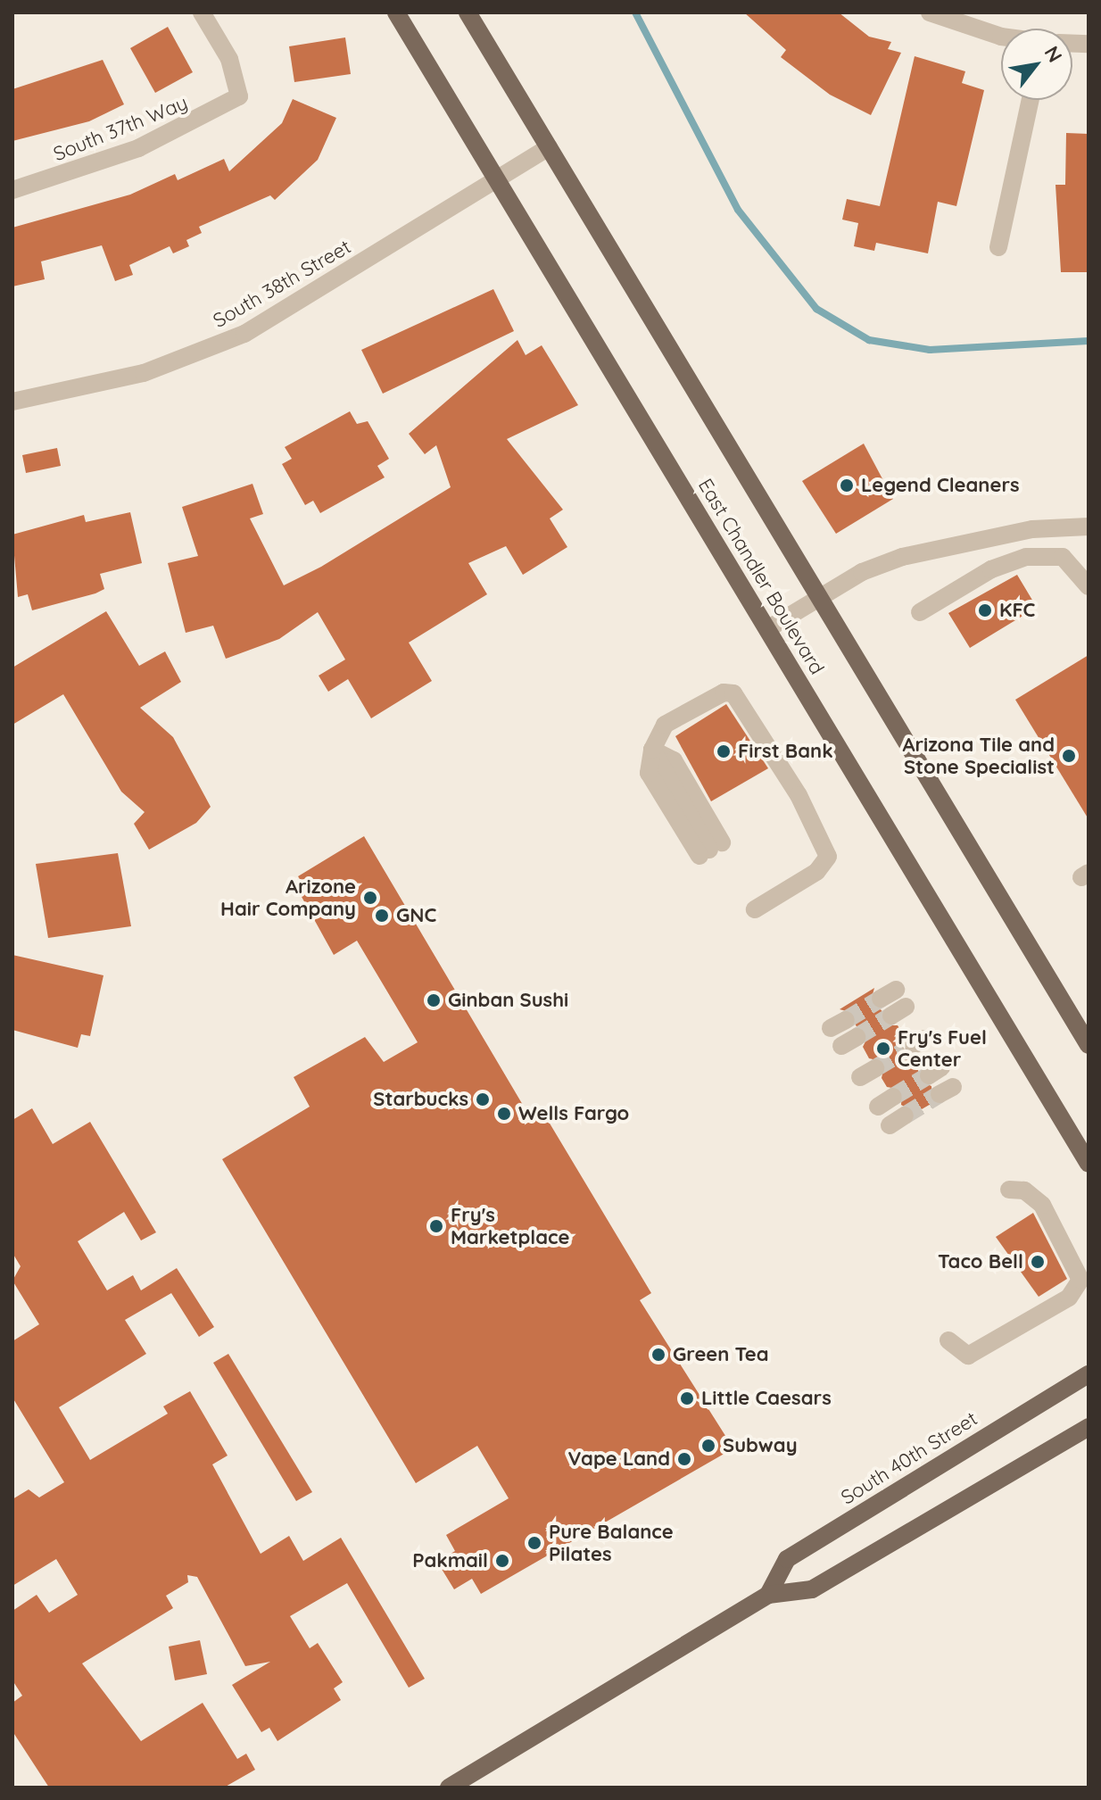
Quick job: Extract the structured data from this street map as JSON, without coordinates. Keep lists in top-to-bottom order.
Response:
{
  "streets": {
    "main road": ["East Chandler Boulevard", "South 40th Street"],
    "street": ["South 37th Way", "South 38th Street"]
  },
  "crossings": [
    ["South 38th Street", "East Chandler Boulevard"]
  ],
  "places": [
    "Legend Cleaners",
    "KFC",
    "First Bank",
    "Arizona Tile and Stone Specialist",
    "Arizone Hair Company",
    "GNC",
    "Ginban Sushi",
    "Fry's Fuel Center",
    "Starbucks",
    "Wells Fargo",
    "Fry's Marketplace",
    "Taco Bell",
    "Green Tea",
    "Little Caesars",
    "Subway",
    "Vape Land",
    "Pure Balance Pilates",
    "Pakmail"
  ],
  "north": "top right"
}
